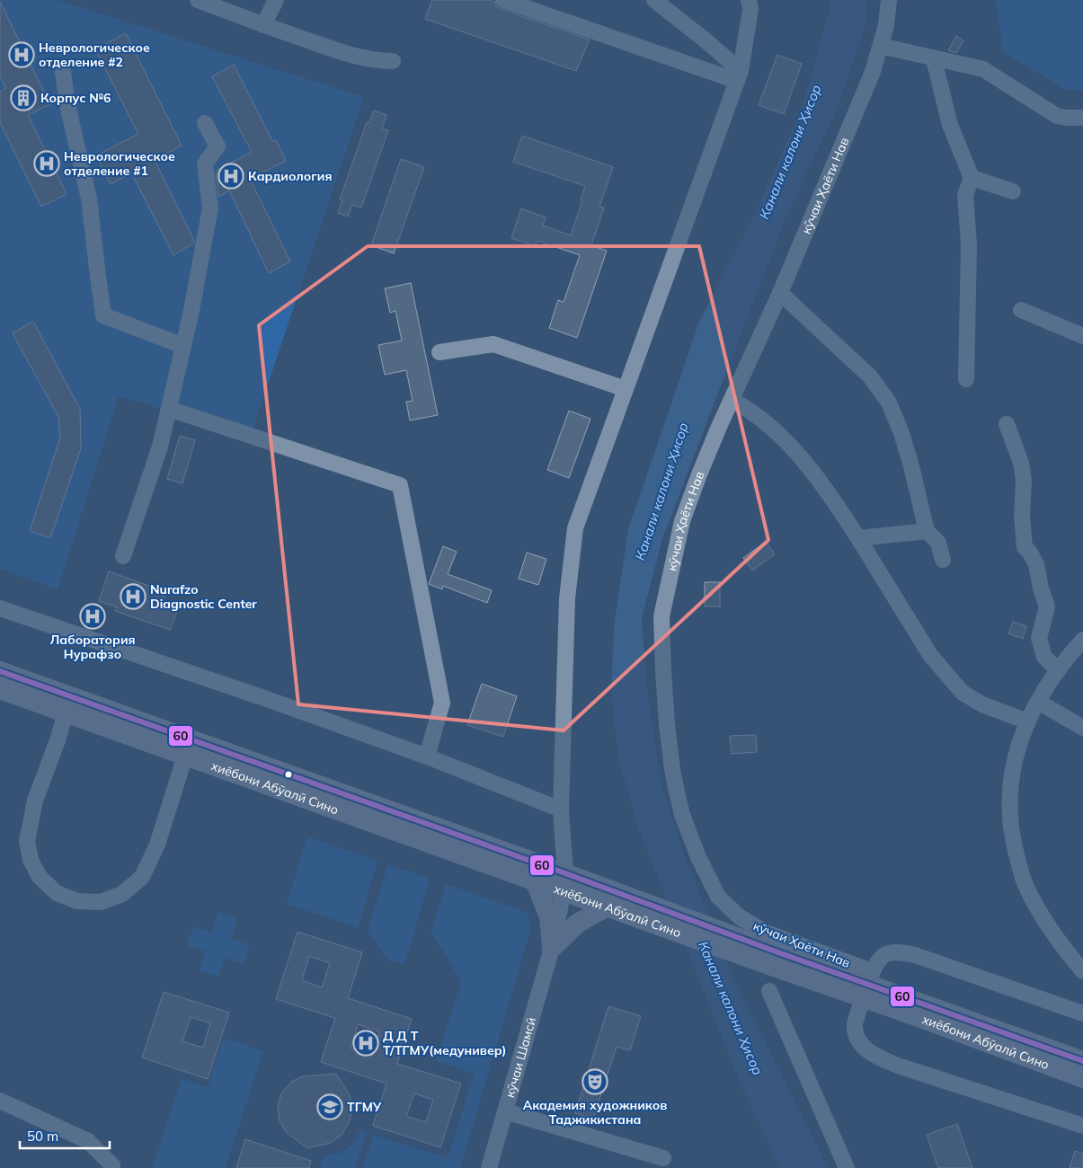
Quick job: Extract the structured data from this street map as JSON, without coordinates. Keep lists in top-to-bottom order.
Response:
{
  "streets": {
    "main road": ["хиёбони Абӯалӣ Сино"],
    "street": ["кӯчаи Ҳаёти Нав", "кӯчаи Шамсӣ"]
  },
  "crossings": [
    ["хиёбони Абӯалӣ Сино", "кӯчаи Шамсӣ"]
  ],
  "water": ["Канали калони Ҳисор"],
  "places": {
    "hospital": [
      "Неврологическое отделение #2",
      "Неврологическое отделение #1",
      "Кардиология",
      "Nurafzo Diagnostic Center",
      "Лаборатория Нурафзо",
      "Д Д Т Т/ТГМУ(медунивер)"
    ],
    "building": ["Корпус №6"],
    "theatre": ["Академия художников Таджикистана"],
    "school or university": ["ТГМУ"]
  },
  "lines": ["transit line 60"],
  "scale_bar": "50 m"
}
